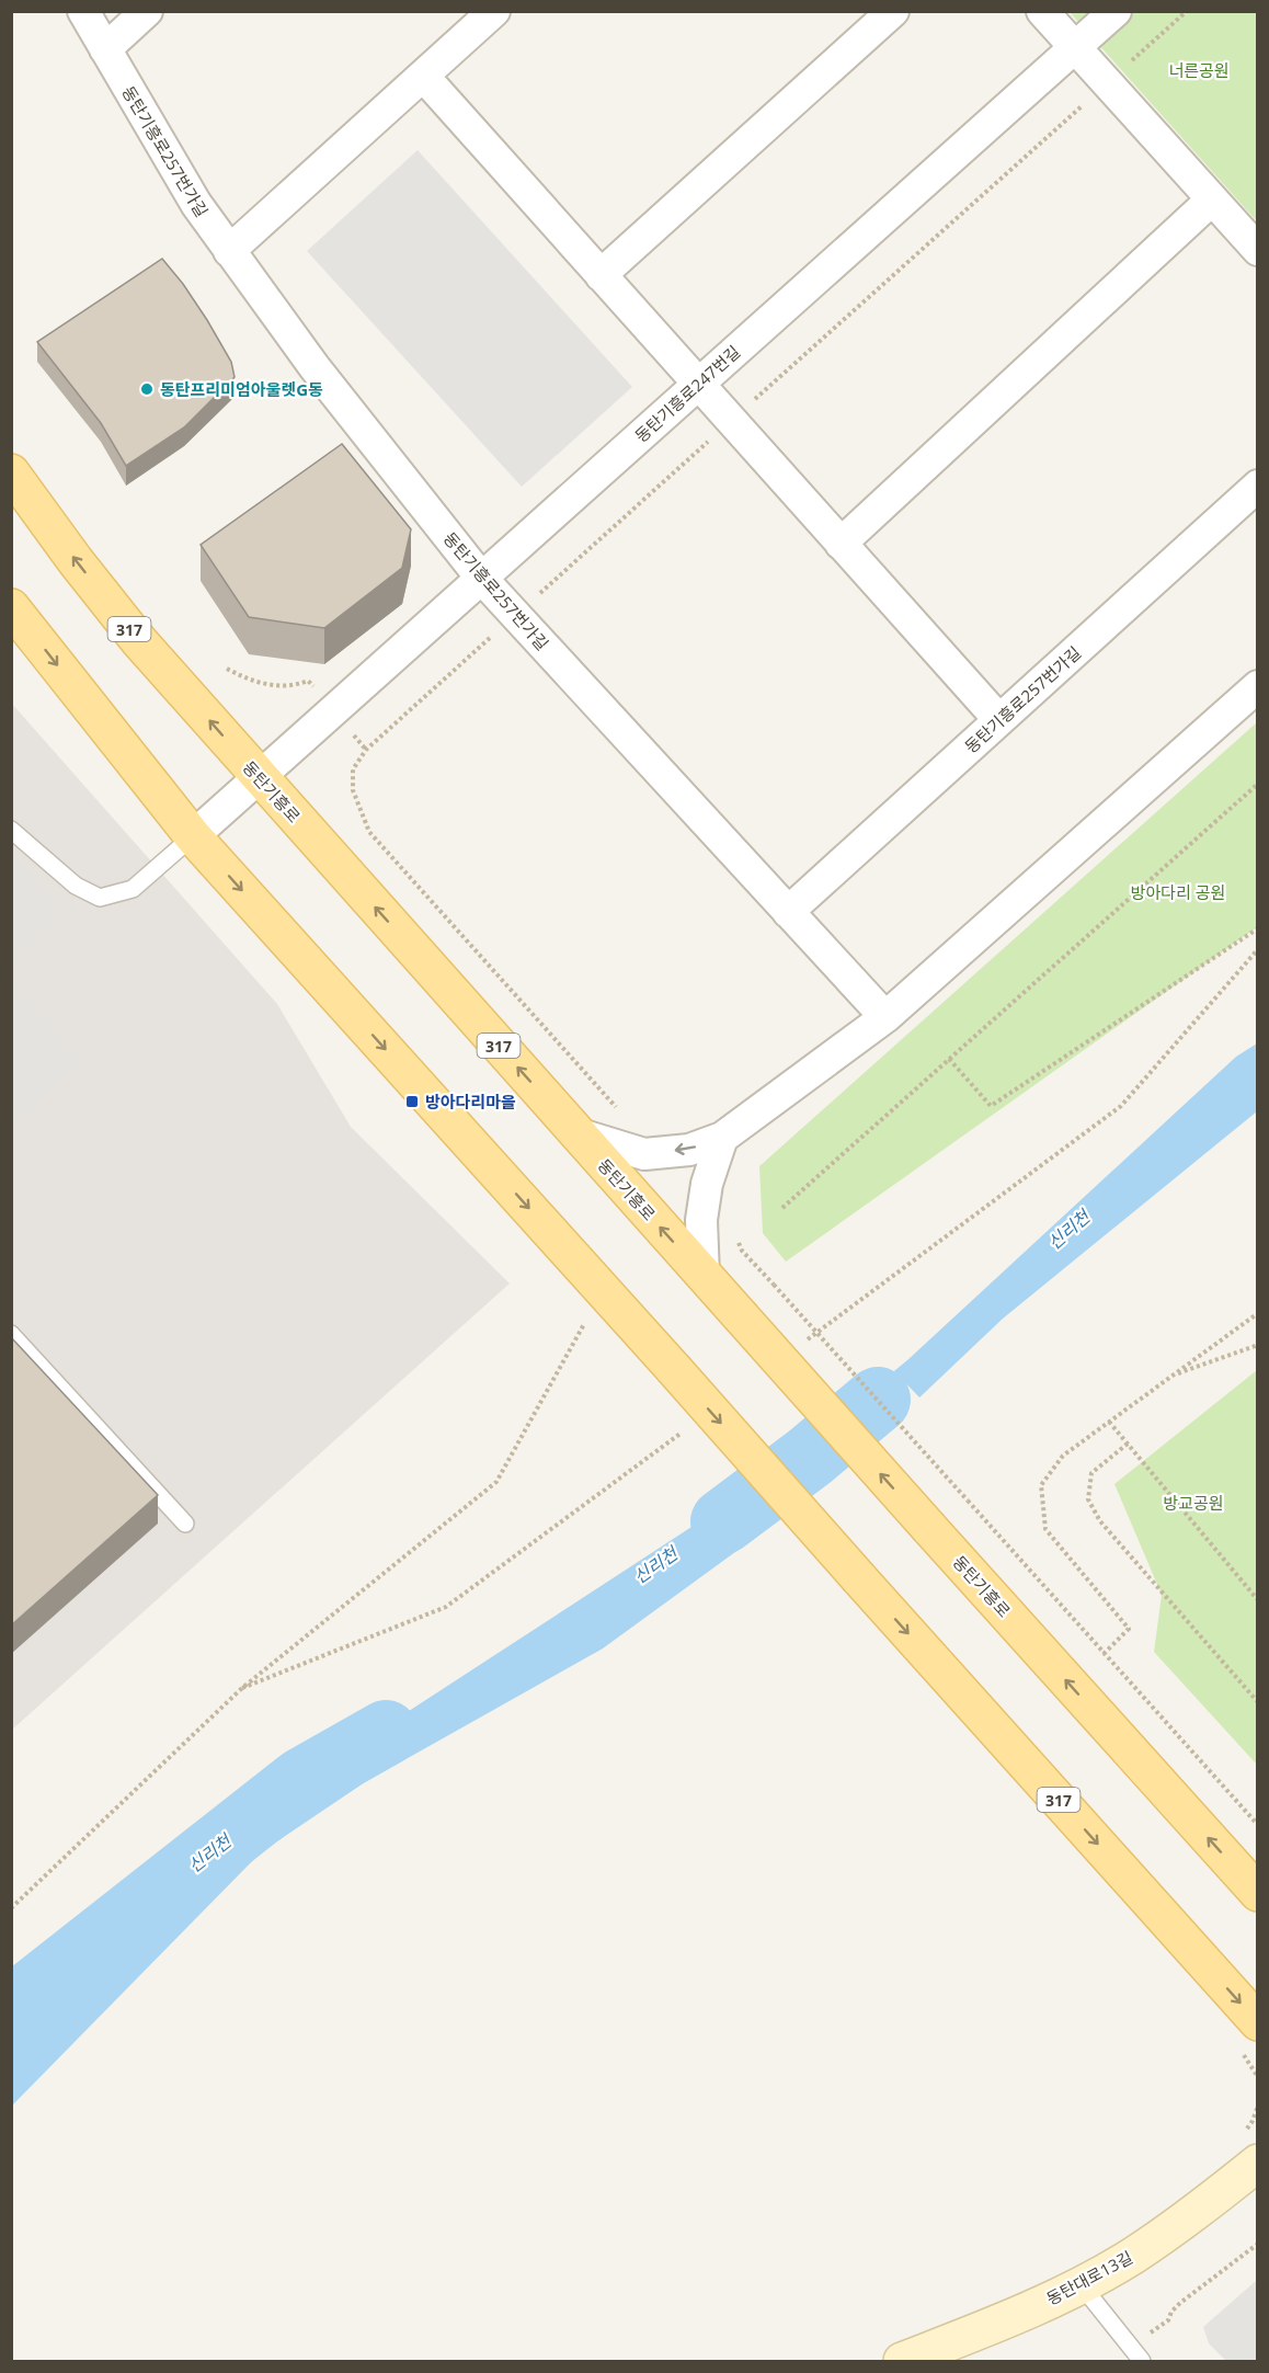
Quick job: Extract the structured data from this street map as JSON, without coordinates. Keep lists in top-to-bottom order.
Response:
{
  "streets": {
    "main road": ["317", "동탄기흥로"],
    "street": ["동탄기흥로257번가길", "동탄기흥로247번길", "동탄대로13길"]
  },
  "crossings": [
    ["동탄기흥로257번가길", "동탄기흥로247번길"],
    ["동탄기흥로247번길", "317"],
    ["동탄기흥로247번길", "동탄기흥로"]
  ],
  "water": ["신리천"],
  "parks": ["너른공원", "방아다리 공원", "방교공원"],
  "places": {
    "other": ["동탄프리미엄아울렛G동"],
    "transit": ["방아다리마을"]
  }
}
